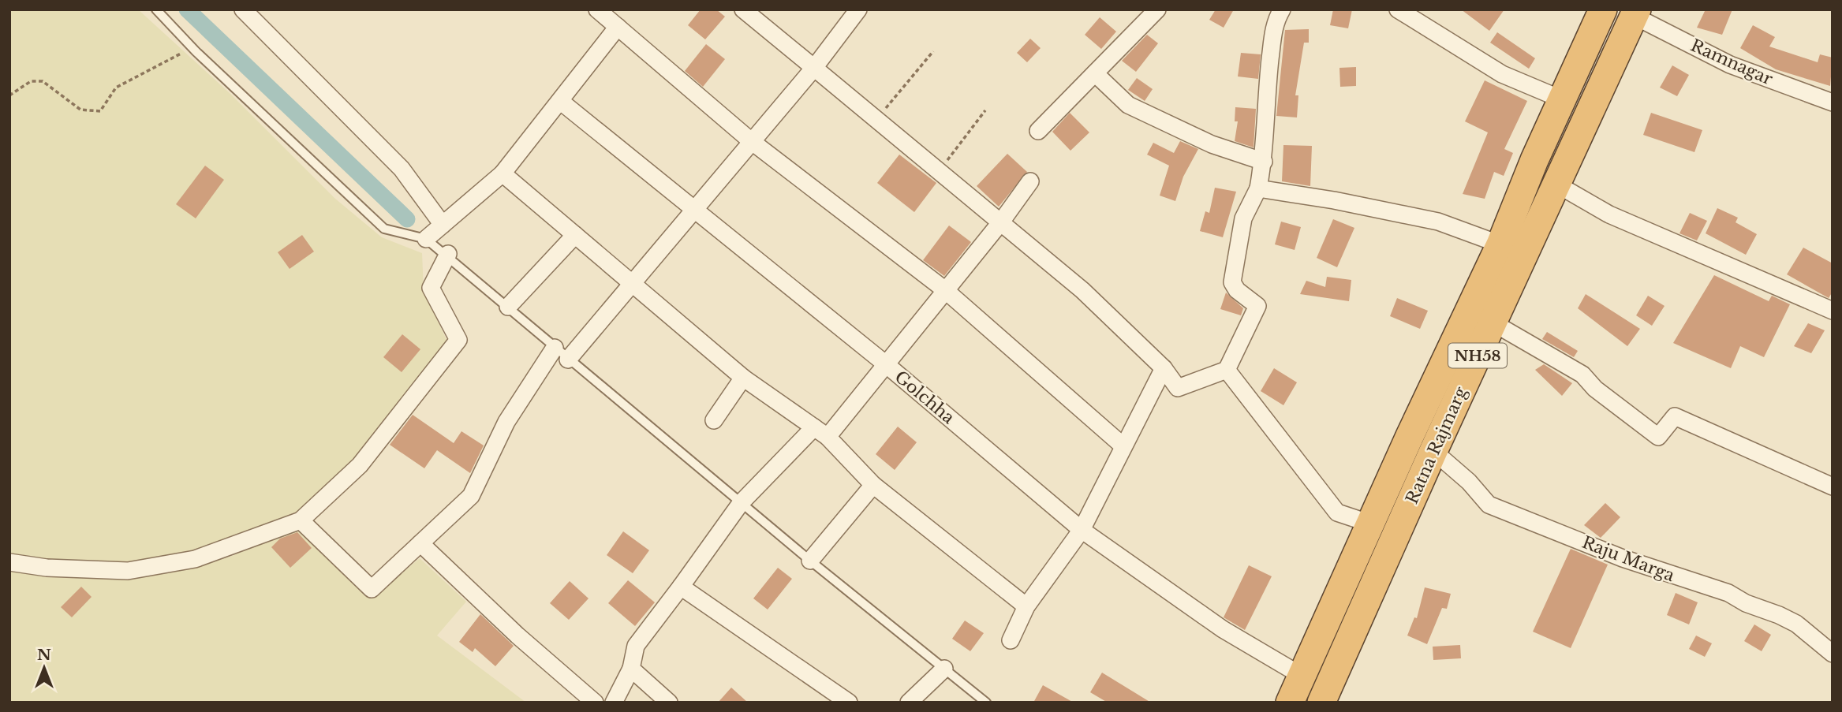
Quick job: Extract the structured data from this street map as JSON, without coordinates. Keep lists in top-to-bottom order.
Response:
{
  "streets": {
    "highway": ["NH58", "Ratna Rajmarg"],
    "street": ["Ramnagar", "Golchha", "Raju Marga"]
  },
  "crossings": [
    ["Ramnagar", "Ratna Rajmarg"],
    ["Golchha", "Ratna Rajmarg"],
    ["Ratna Rajmarg", "Raju Marga"]
  ],
  "north": "top"
}
